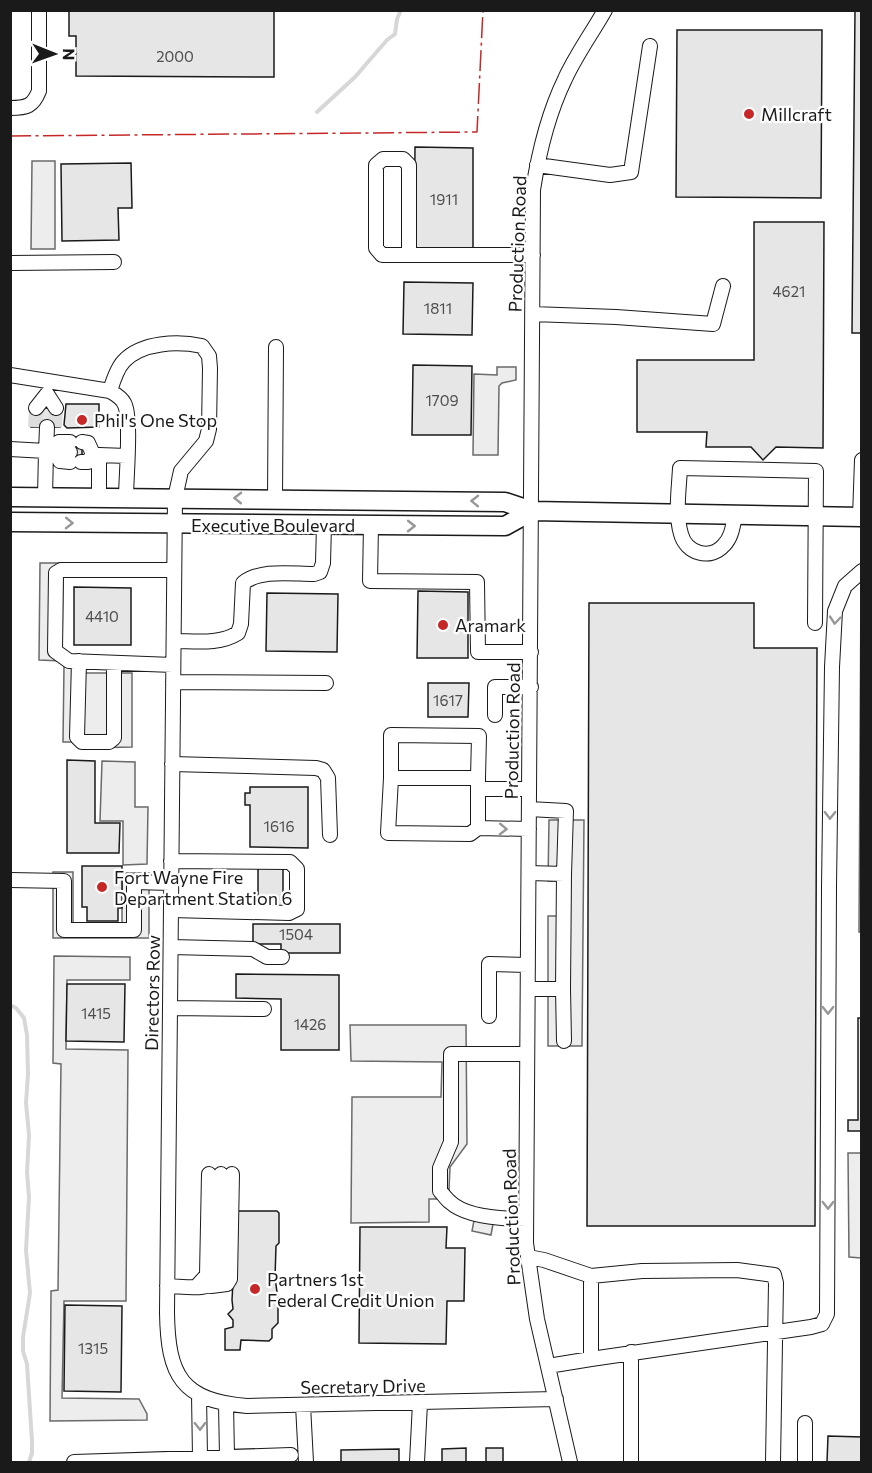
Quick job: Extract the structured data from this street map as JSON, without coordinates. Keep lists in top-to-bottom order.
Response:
{
  "streets": {
    "main road": ["Executive Boulevard"],
    "street": ["Production Road", "Directors Row", "Secretary Drive"]
  },
  "crossings": [
    ["Production Road", "Executive Boulevard"],
    ["Production Road", "Secretary Drive"],
    ["Executive Boulevard", "Directors Row"],
    ["Directors Row", "Secretary Drive"]
  ],
  "places": [
    "Millcraft",
    "Phil's One Stop",
    "Aramark",
    "Fort Wayne Fire Department Station 6",
    "Partners 1st Federal Credit Union"
  ],
  "house_numbers": [
    "2000",
    "1911",
    "4621",
    "1811",
    "1709",
    "4410",
    "1617",
    "1616",
    "1504",
    "1415",
    "1426",
    "1315"
  ],
  "north": "right"
}
